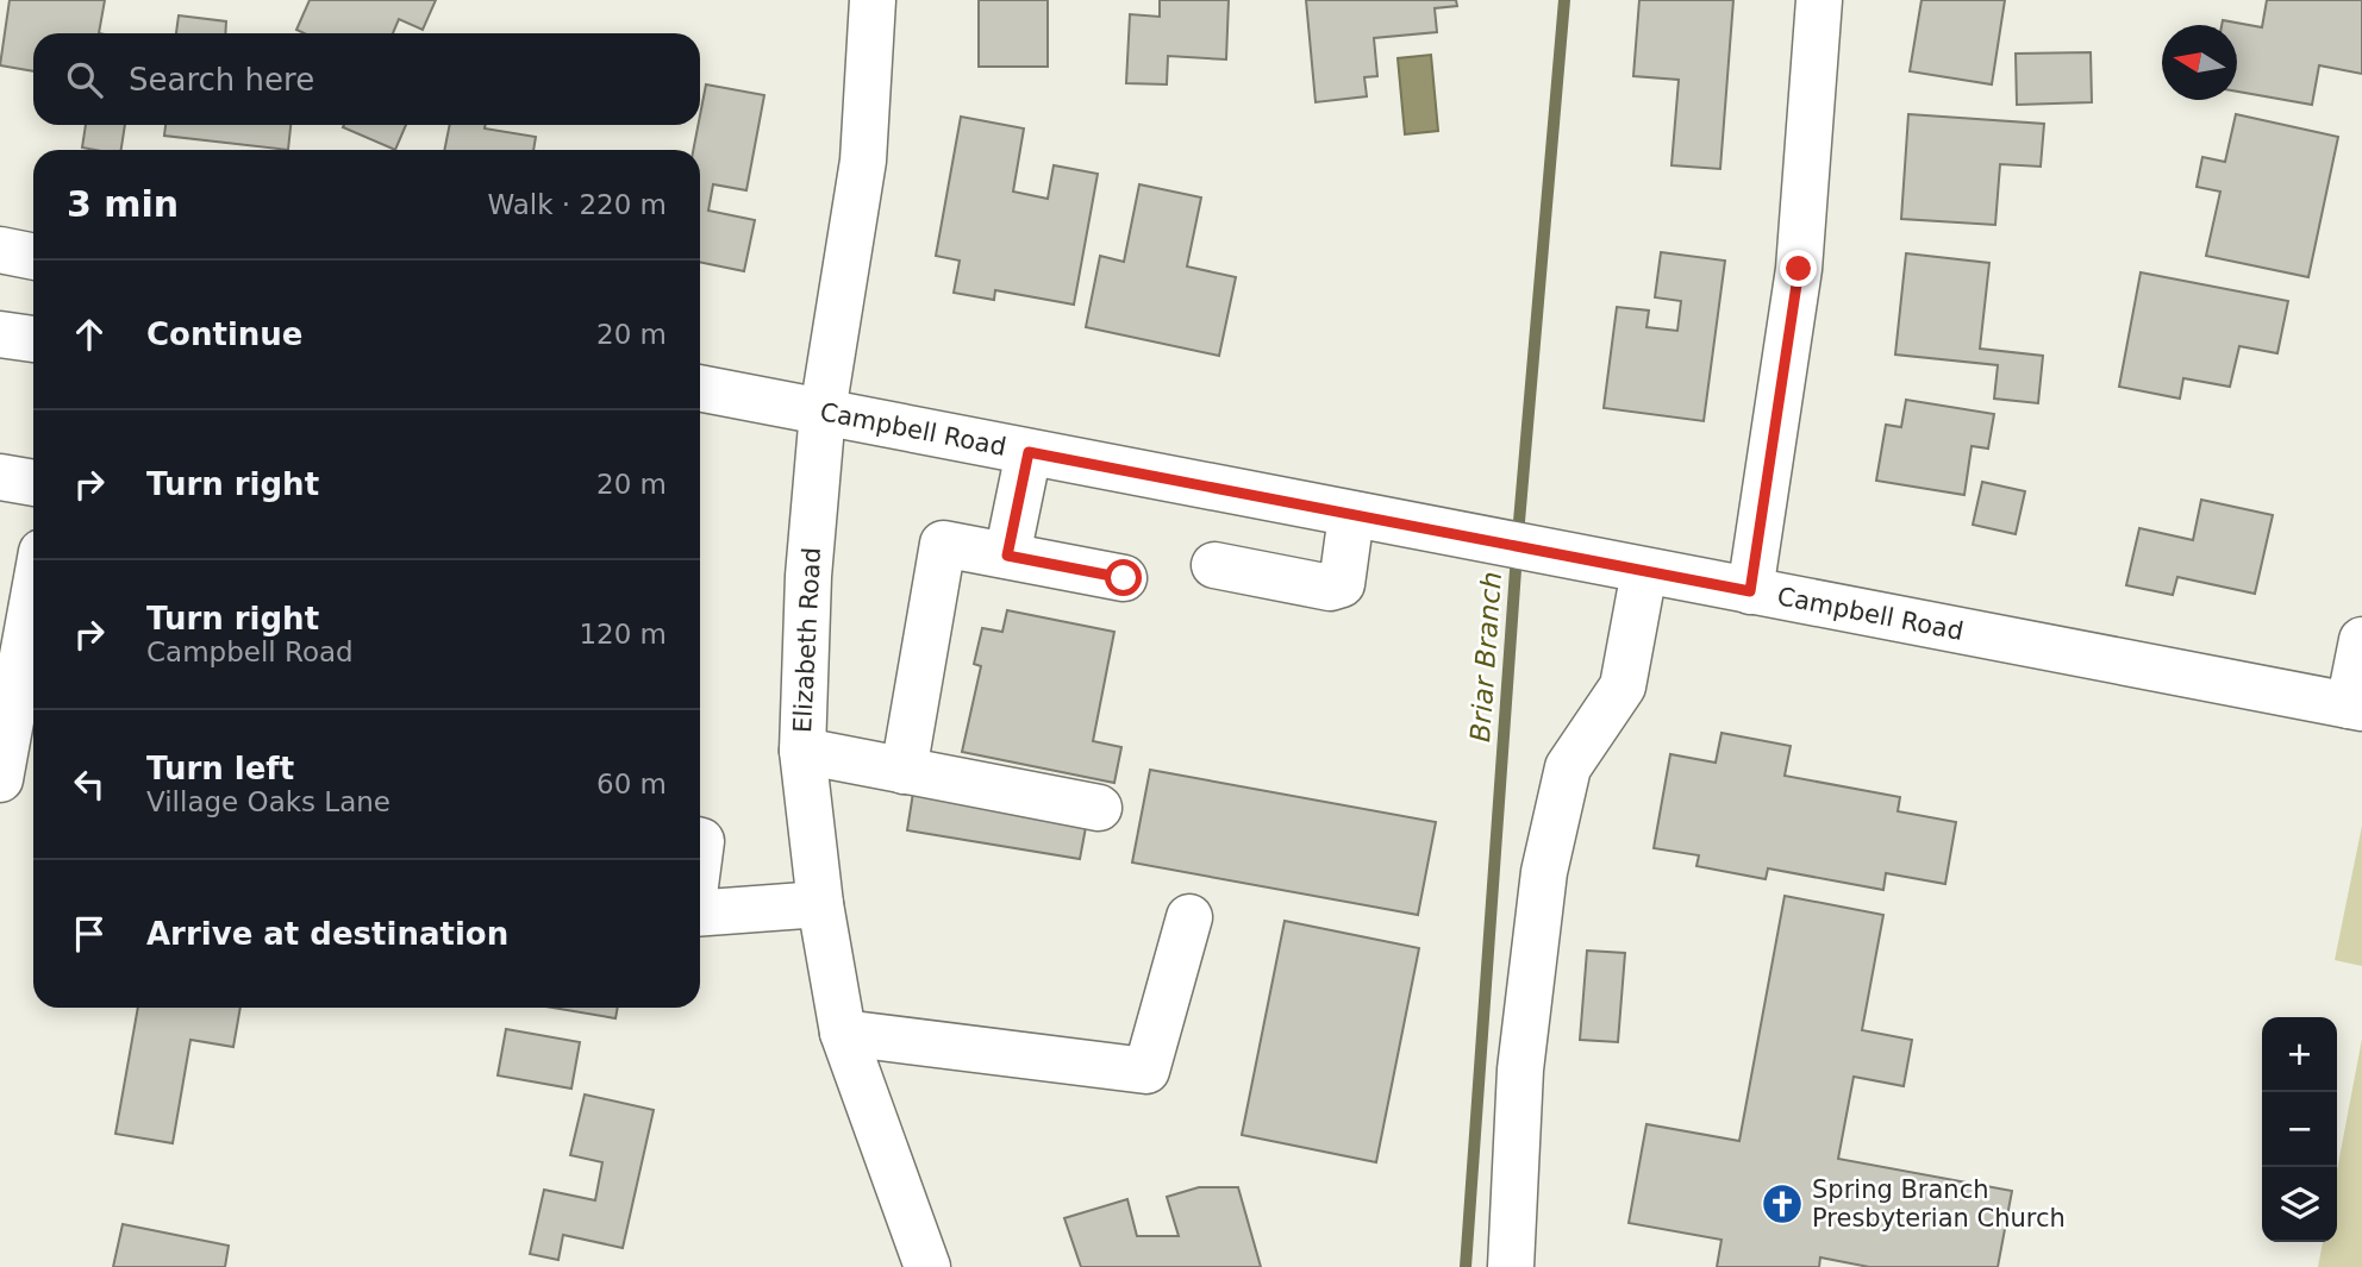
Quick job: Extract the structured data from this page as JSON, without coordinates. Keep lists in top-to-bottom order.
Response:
{
  "streets": {
    "street": ["Campbell Road", "Elizabeth Road"]
  },
  "crossings": [
    ["Campbell Road", "Elizabeth Road"]
  ],
  "water": ["Briar Branch"],
  "places": {
    "church": ["Spring Branch Presbyterian Church"]
  },
  "north": "left",
  "page": {
    "search": "Search here",
    "heading": ["3 min", "Walk · 220 m"],
    "list": [
      ["Continue", "20 m"],
      ["Turn right", "20 m"],
      ["Turn right", "Campbell Road", "120 m"],
      ["Turn left", "Village Oaks Lane", "60 m"],
      "Arrive at destination"
    ],
    "map_buttons": ["+", "−"]
  }
}
